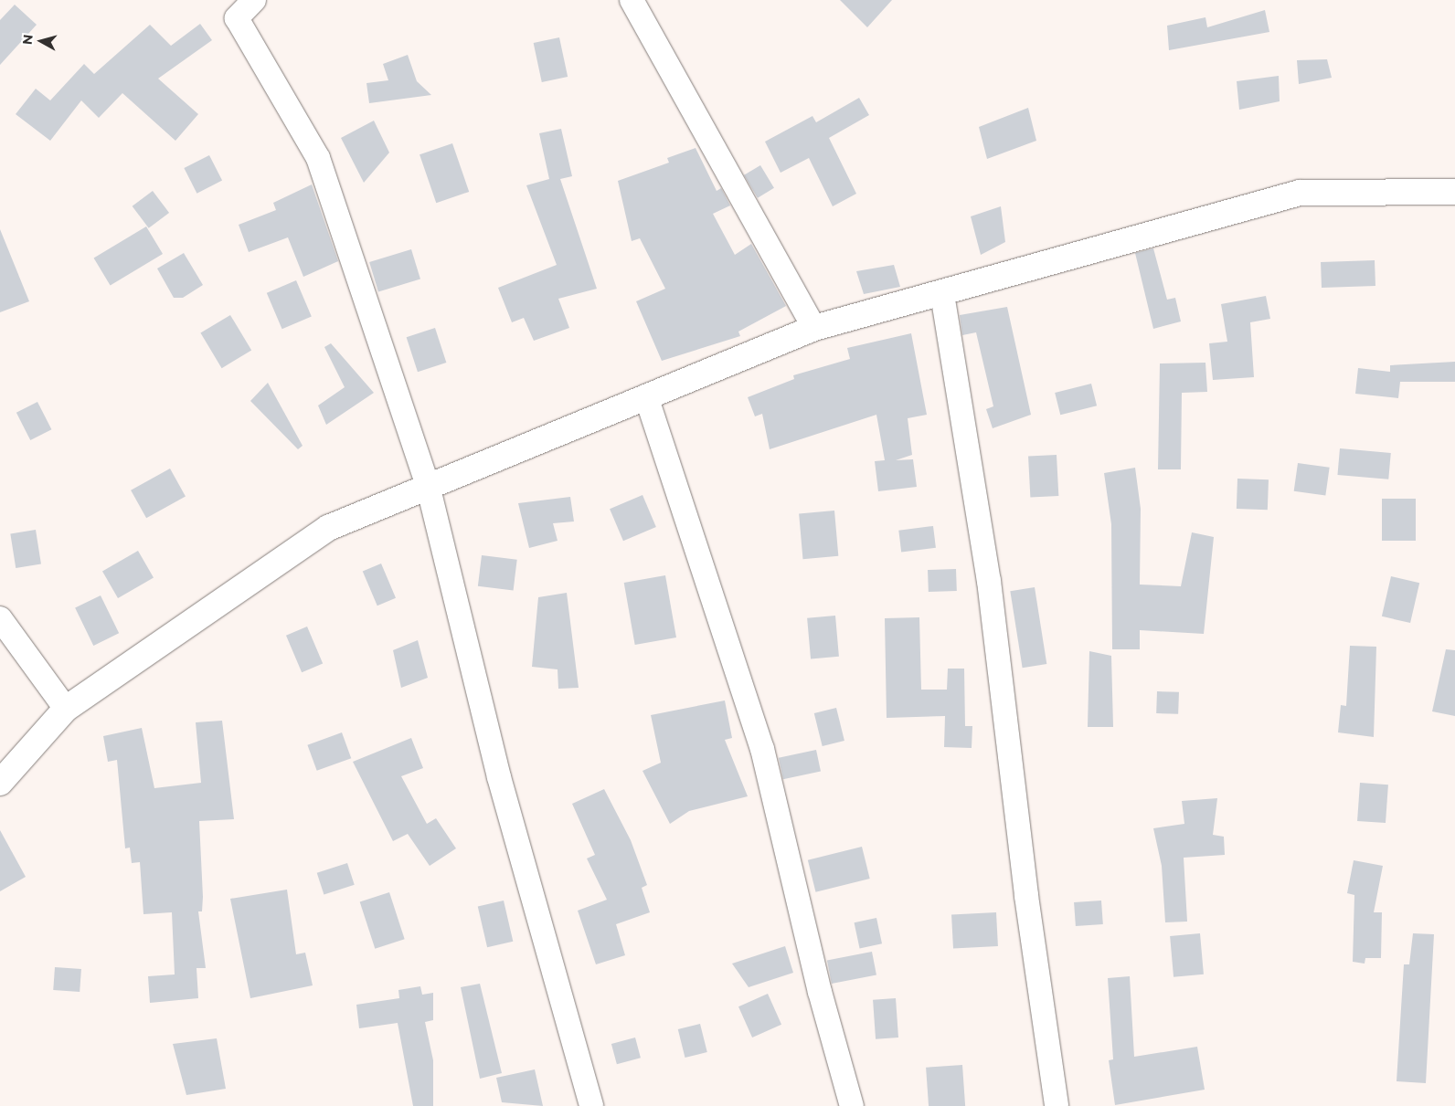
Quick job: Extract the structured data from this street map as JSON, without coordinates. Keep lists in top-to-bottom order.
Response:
{
  "north": "left"
}
